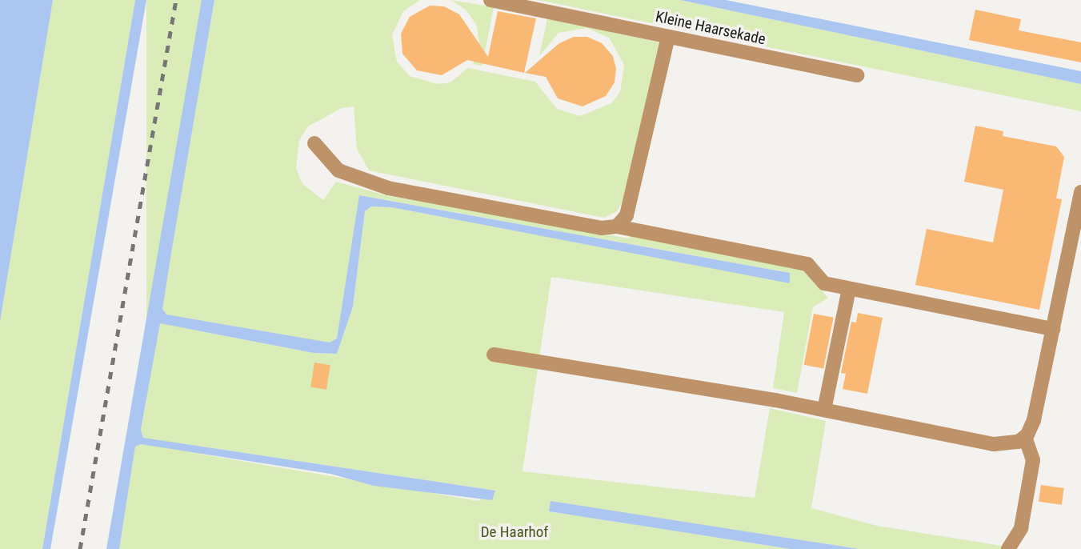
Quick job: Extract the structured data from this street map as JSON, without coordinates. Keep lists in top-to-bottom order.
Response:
{
  "streets": {
    "lane": ["Kleine Haarsekade"]
  },
  "parks": ["De Haarhof"]
}
